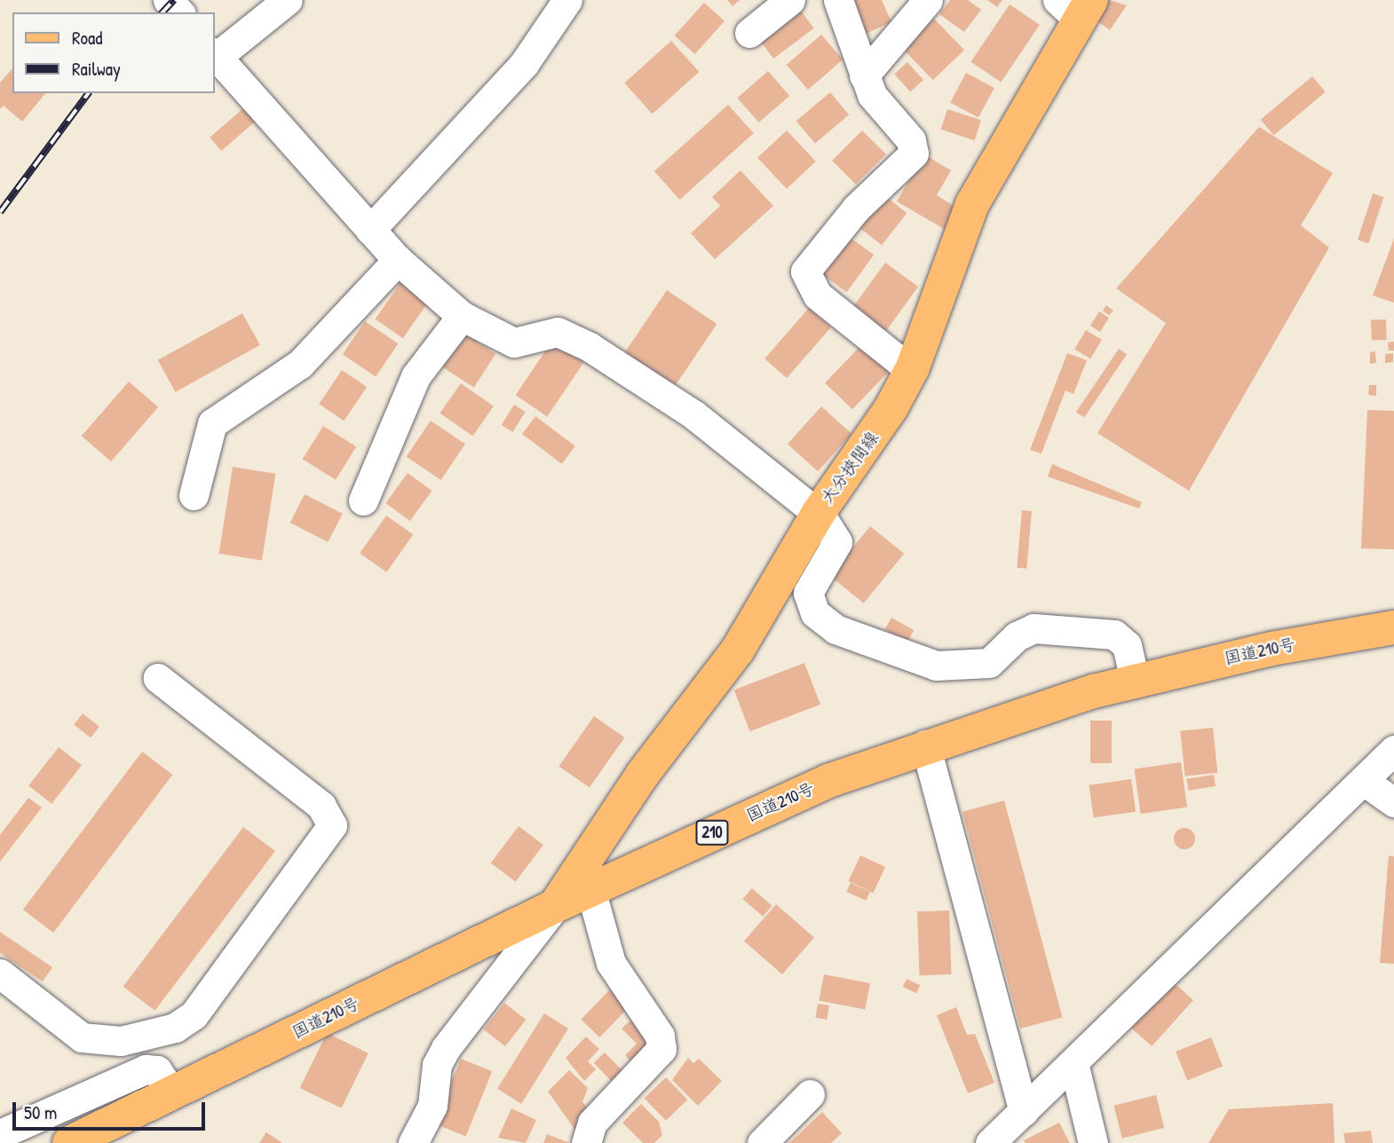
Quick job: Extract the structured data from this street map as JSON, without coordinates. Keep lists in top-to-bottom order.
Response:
{
  "streets": {
    "main road": ["大分挾間線", "国道210号", "210"]
  },
  "crossings": [
    ["大分挾間線", "国道210号"]
  ],
  "legend": ["Road", "Railway"],
  "scale_bar": "50 m"
}
